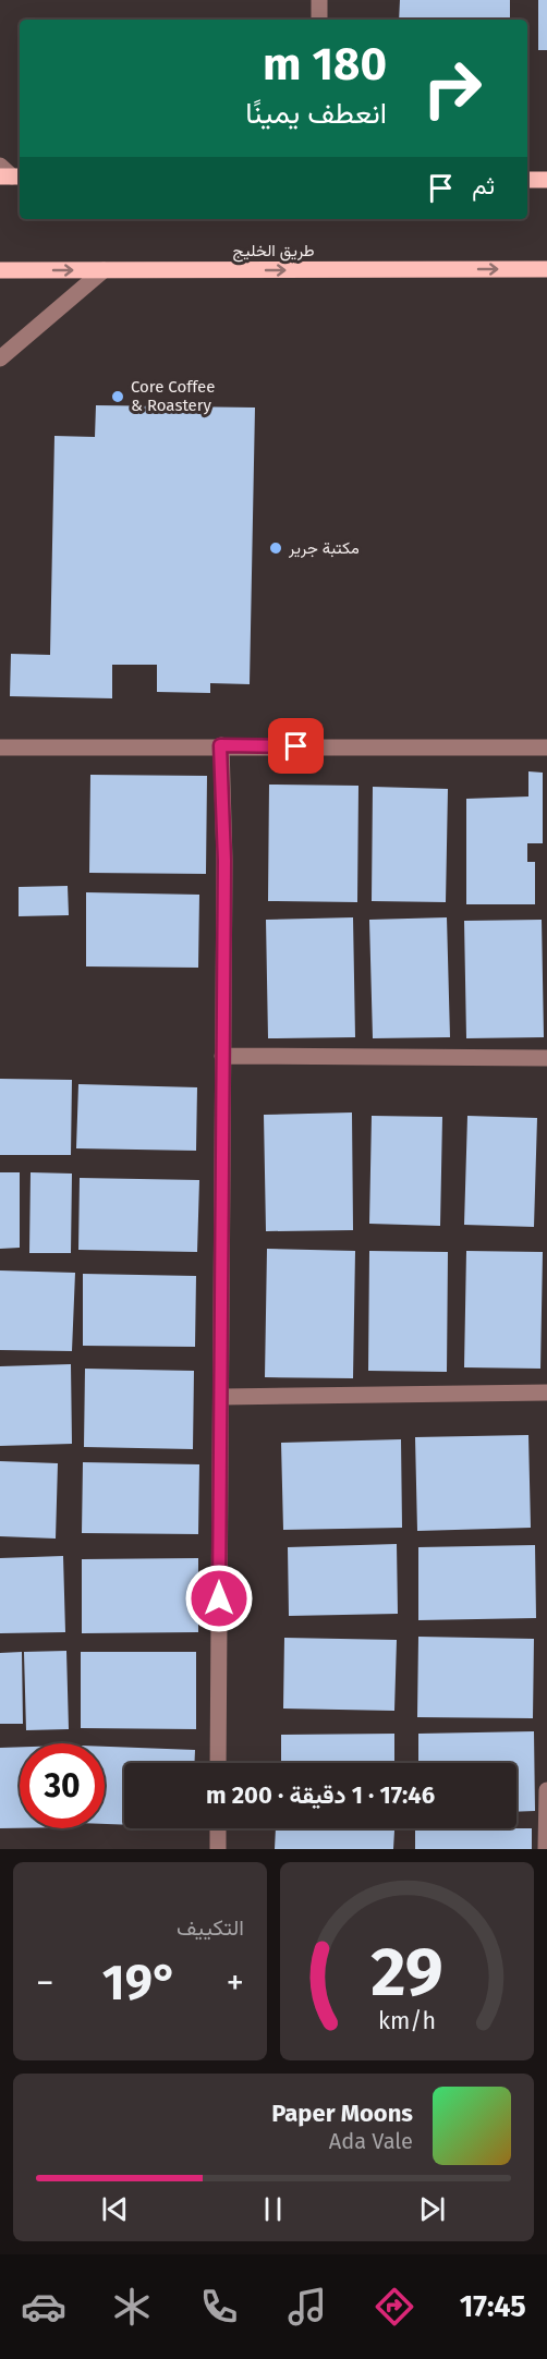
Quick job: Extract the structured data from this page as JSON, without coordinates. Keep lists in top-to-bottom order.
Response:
{
  "streets": {
    "main road": ["طريق الخليج"]
  },
  "one_way": ["طريق الخليج"],
  "places": ["Core Coffee & Roastery", "مكتبة جرير"],
  "page": {
    "turn": ["180 m", "انعطف يمينًا"],
    "then": "ثم",
    "limit": "30",
    "trip": "17:46 · 1 دقيقة · 200 m",
    "tile": "التكييف",
    "heat": ["−", "19°", "+"],
    "song": ["Paper Moons", "Ada Vale"],
    "tabs": "17:45",
    "gauge": ["29", "km/h"]
  }
}
